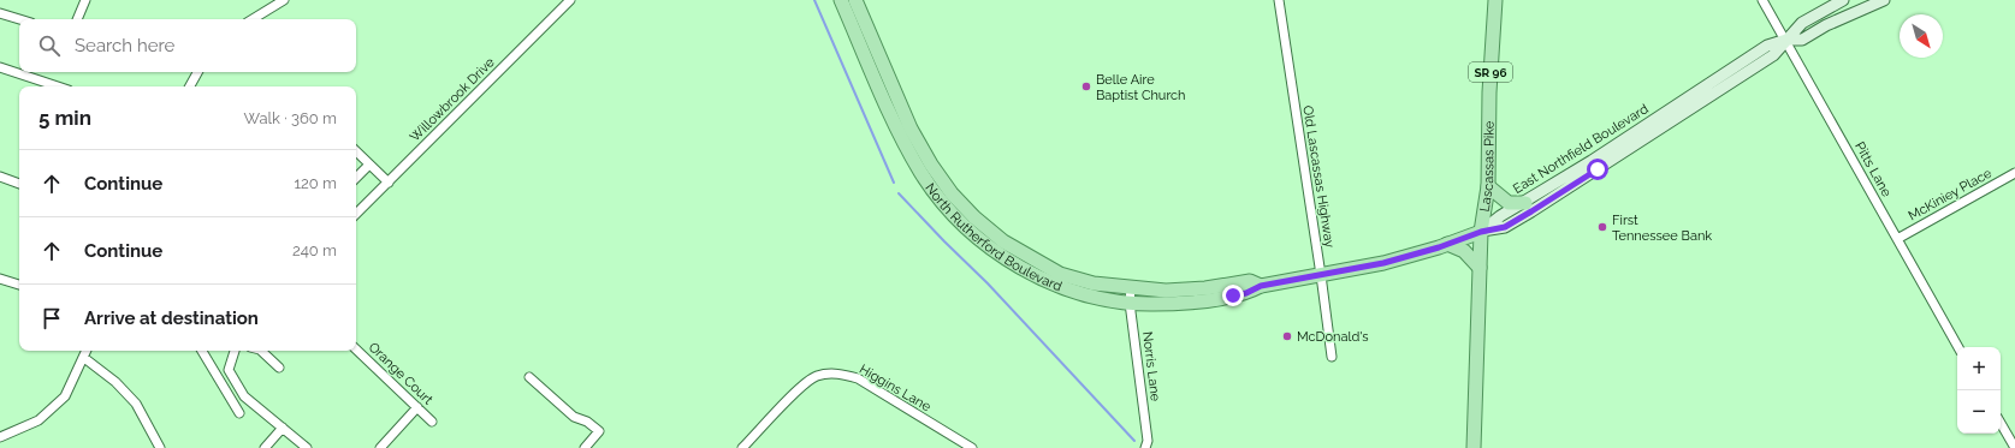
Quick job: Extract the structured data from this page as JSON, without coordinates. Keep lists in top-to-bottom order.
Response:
{
  "streets": {
    "main road": [
      "SR 96",
      "East Northfield Boulevard",
      "Lascassas Pike",
      "North Rutherford Boulevard"
    ],
    "street": [
      "Willowbrook Drive",
      "Pitts Lane",
      "Old Lascassas Highway",
      "McKiniey Place",
      "Norris Lane",
      "Orange Court",
      "Higgins Lane"
    ]
  },
  "crossings": [
    ["East Northfield Boulevard", "Lascassas Pike"],
    ["East Northfield Boulevard", "Pitts Lane"],
    ["East Northfield Boulevard", "North Rutherford Boulevard"],
    ["Lascassas Pike", "North Rutherford Boulevard"],
    ["Pitts Lane", "McKiniey Place"],
    ["Old Lascassas Highway", "North Rutherford Boulevard"],
    ["North Rutherford Boulevard", "Norris Lane"]
  ],
  "places": ["Belle Aire Baptist Church", "First Tennessee Bank", "McDonald's"],
  "north": "bottom right",
  "page": {
    "search": "Search here",
    "heading": ["5 min", "Walk · 360 m"],
    "list": [
      ["Continue", "120 m"],
      ["Continue", "240 m"],
      "Arrive at destination"
    ],
    "map_buttons": ["+", "−"]
  }
}
